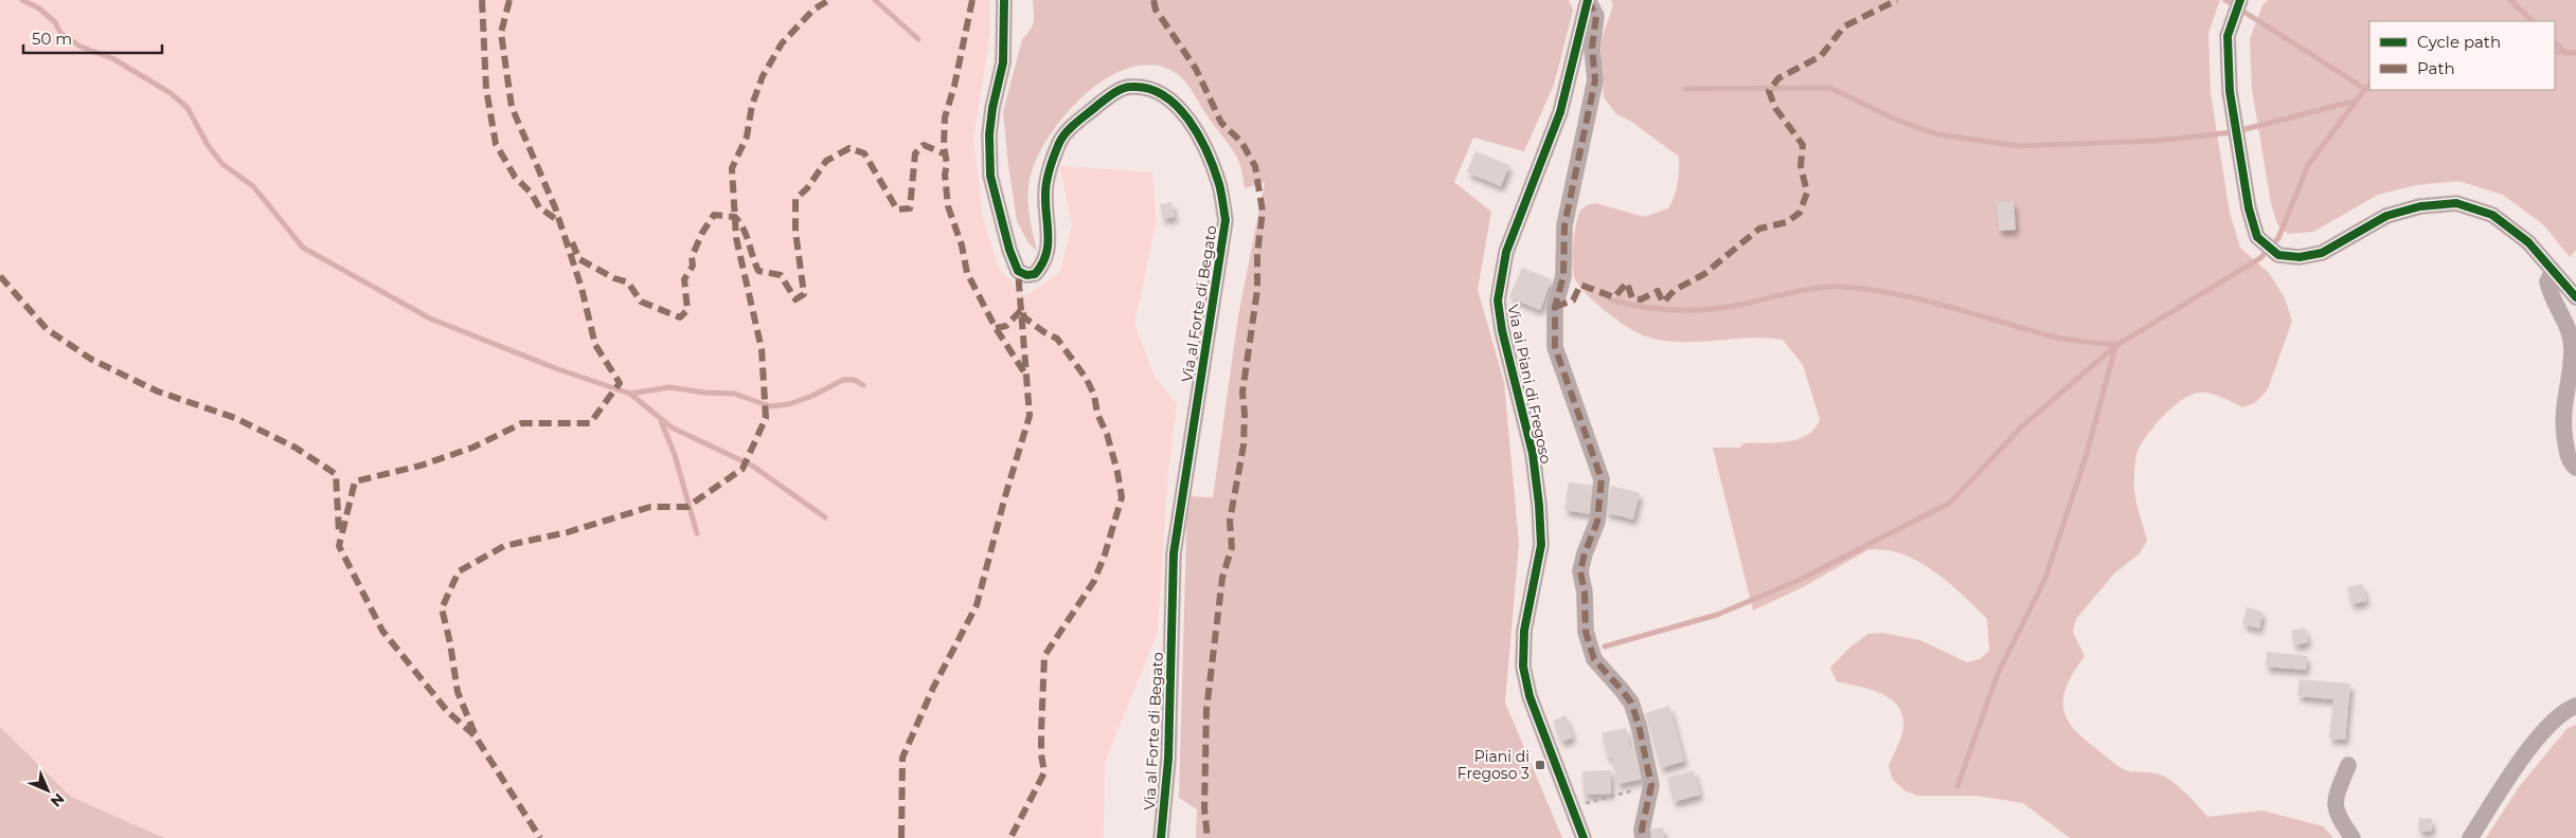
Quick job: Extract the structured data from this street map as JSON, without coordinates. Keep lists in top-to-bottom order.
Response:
{
  "streets": {
    "street": ["Via al Forte di Begato", "Via ai Piani di Fregoso"]
  },
  "places": {
    "transit": ["Piani di Fregoso 3"]
  },
  "legend": ["Cycle path", "Path"],
  "scale_bar": "50 m",
  "north": "bottom right"
}
